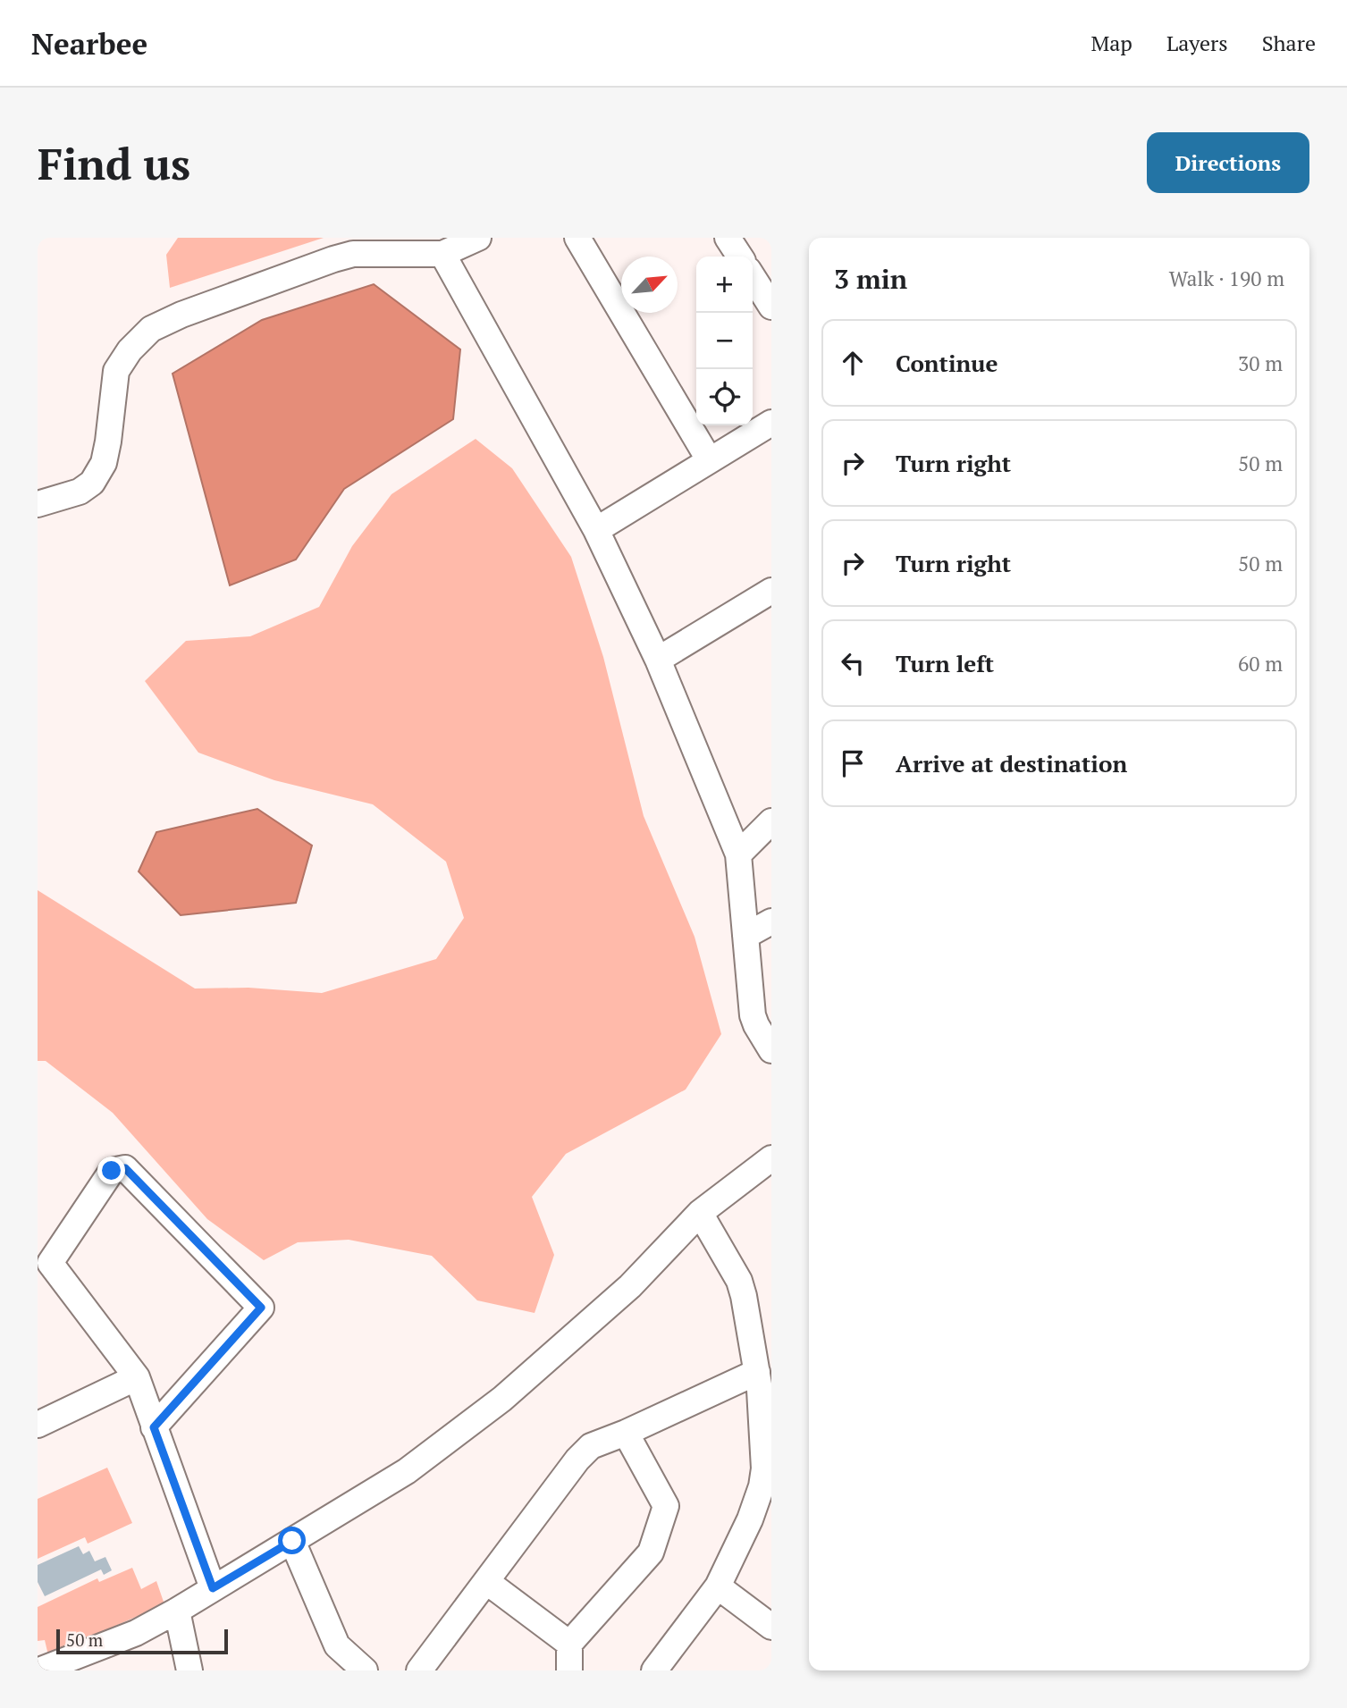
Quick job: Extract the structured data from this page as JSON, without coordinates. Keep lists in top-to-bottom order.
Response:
{
  "scale_bar": "50 m",
  "north": "top right",
  "page": {
    "header": "Nearbee",
    "nav": ["Map", "Layers", "Share"],
    "buttons": "Directions",
    "title": "Find us",
    "heading": ["3 min", "Walk · 190 m"],
    "map_buttons": ["+", "−"],
    "list": [
      ["Continue", "30 m"],
      ["Turn right", "50 m"],
      ["Turn right", "50 m"],
      ["Turn left", "60 m"],
      "Arrive at destination"
    ],
    "scale": "50 m"
  }
}
